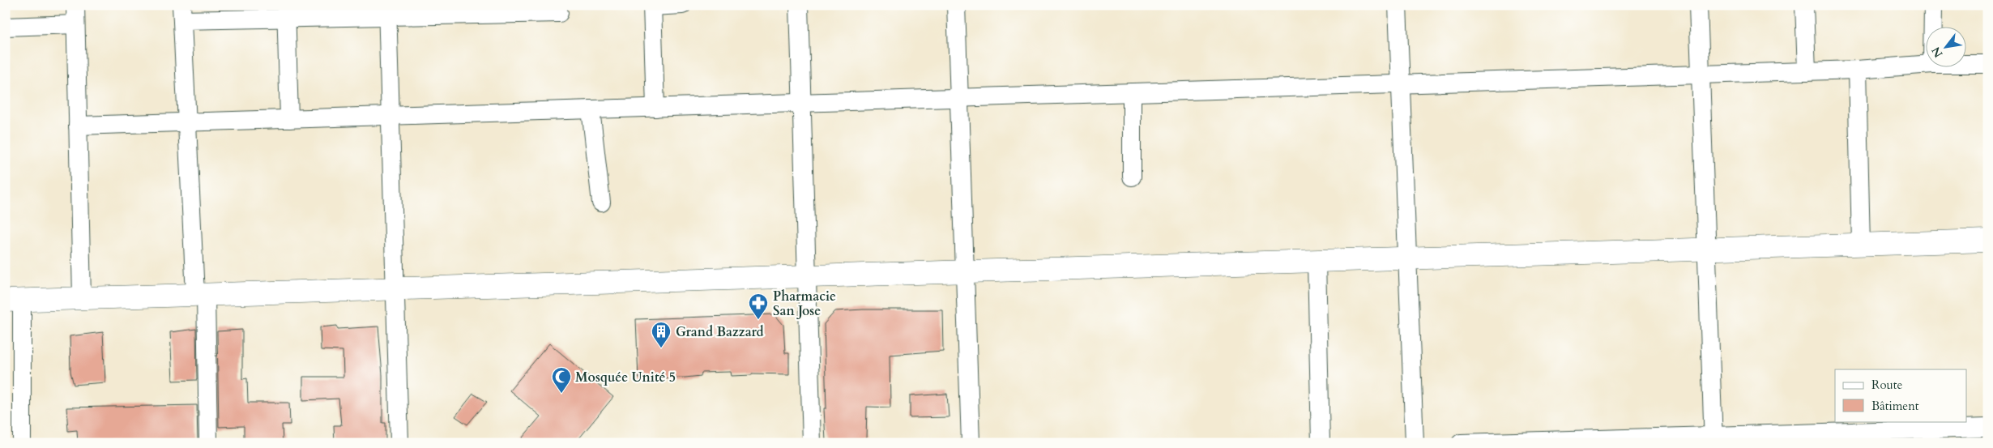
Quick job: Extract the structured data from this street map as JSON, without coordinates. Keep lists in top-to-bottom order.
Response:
{
  "places": {
    "pharmacy": ["Pharmacie San Jose"],
    "building": ["Grand Bazzard"],
    "mosque": ["Mosquée Unité 5"]
  },
  "legend": ["Route", "Bâtiment"],
  "north": "bottom left"
}
